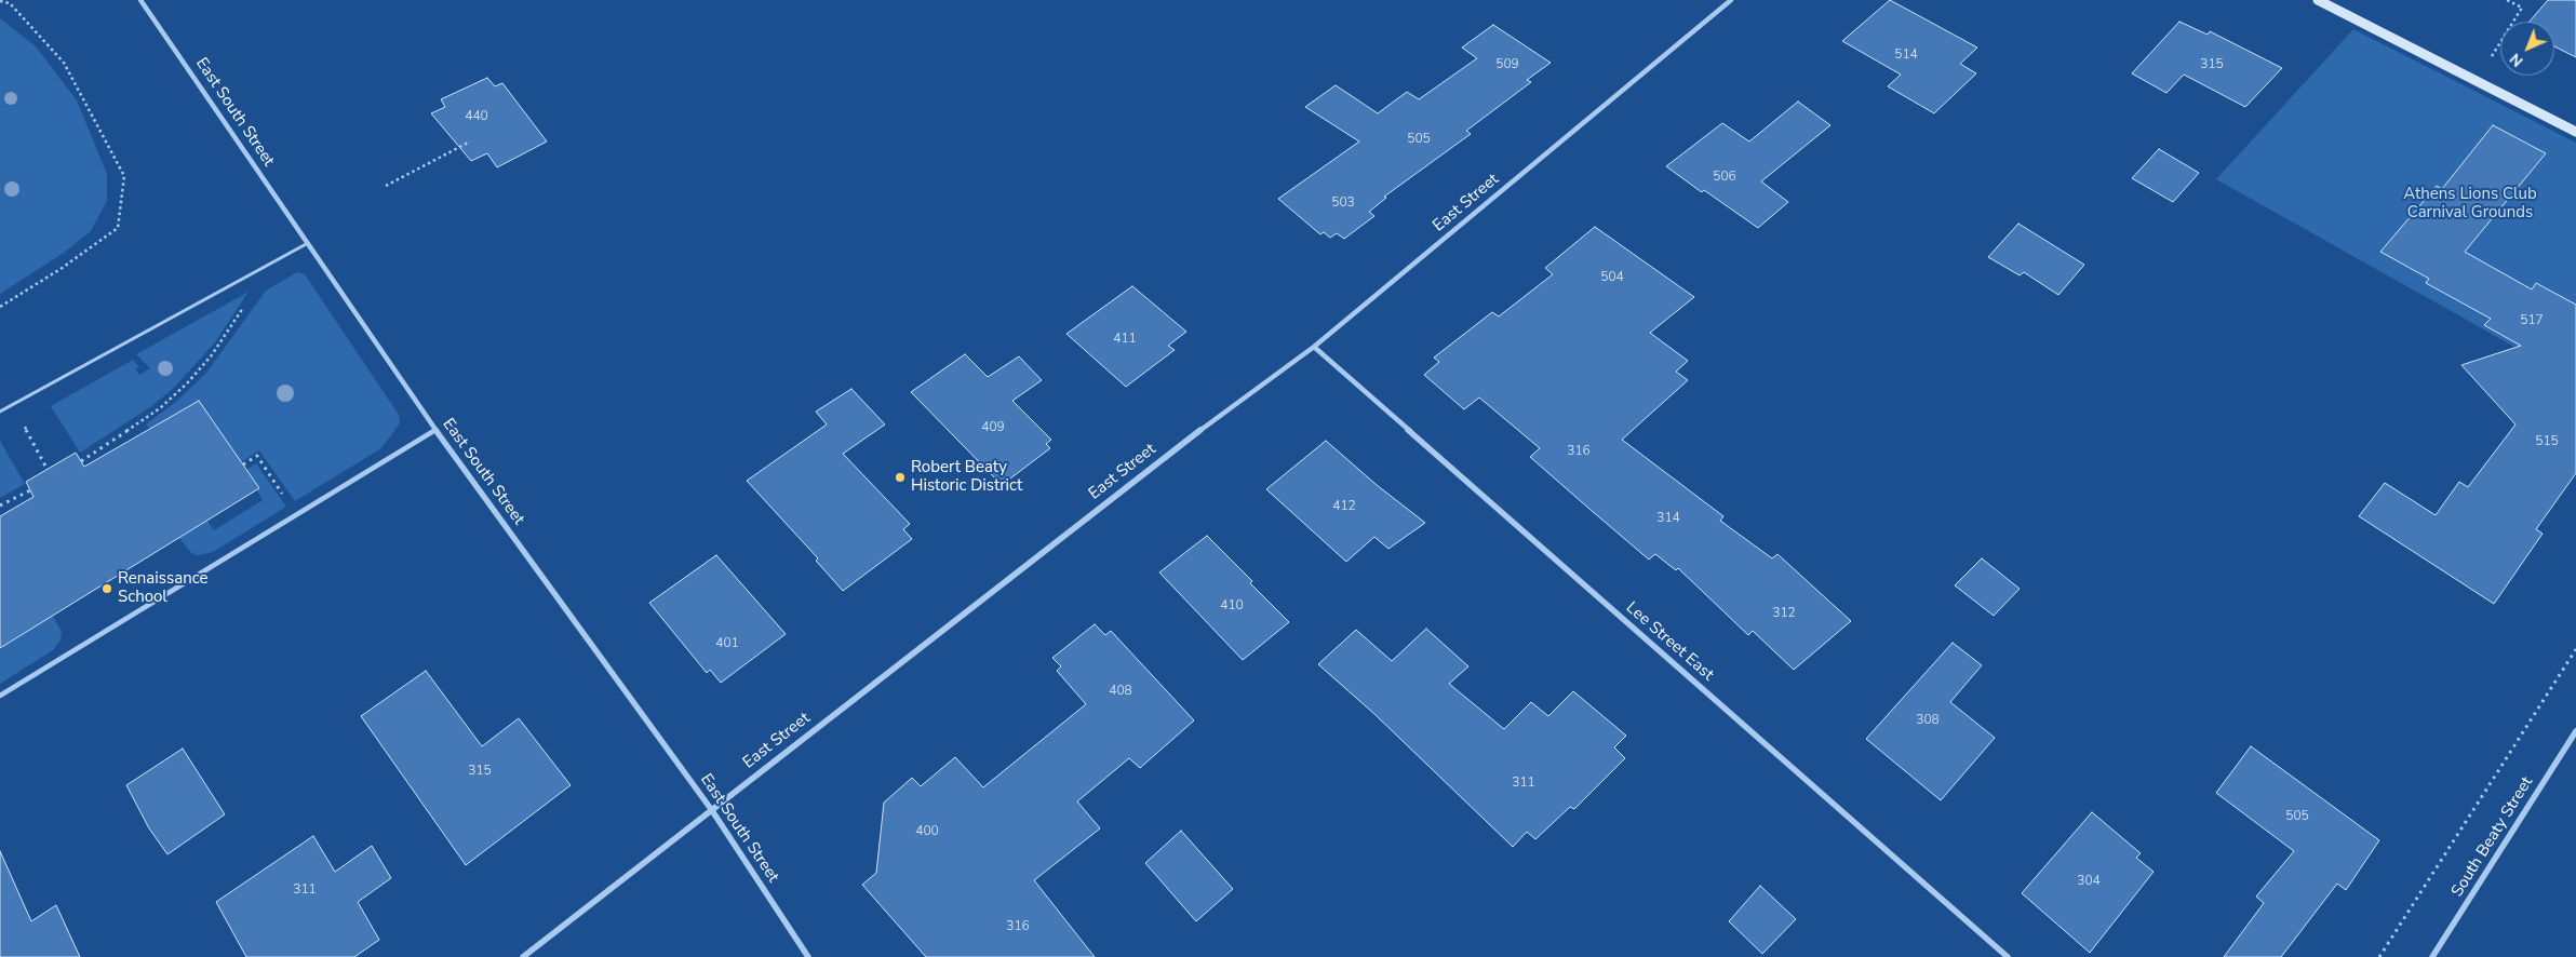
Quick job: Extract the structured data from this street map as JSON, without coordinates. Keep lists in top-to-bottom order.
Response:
{
  "streets": {
    "street": [
      "East South Street",
      "East Street",
      "Lee Street East",
      "South Beaty Street"
    ]
  },
  "crossings": [
    ["East South Street", "East Street"],
    ["East Street", "Lee Street East"]
  ],
  "parks": ["Athens Lions Club Carnival Grounds"],
  "places": ["Robert Beaty Historic District", "Renaissance School"],
  "house_numbers": [
    "514",
    "509",
    "315",
    "440",
    "505",
    "506",
    "503",
    "504",
    "517",
    "411",
    "409",
    "515",
    "316",
    "412",
    "314",
    "410",
    "312",
    "401",
    "408",
    "308",
    "315",
    "311",
    "505",
    "400",
    "304",
    "311",
    "316"
  ],
  "north": "bottom left"
}
